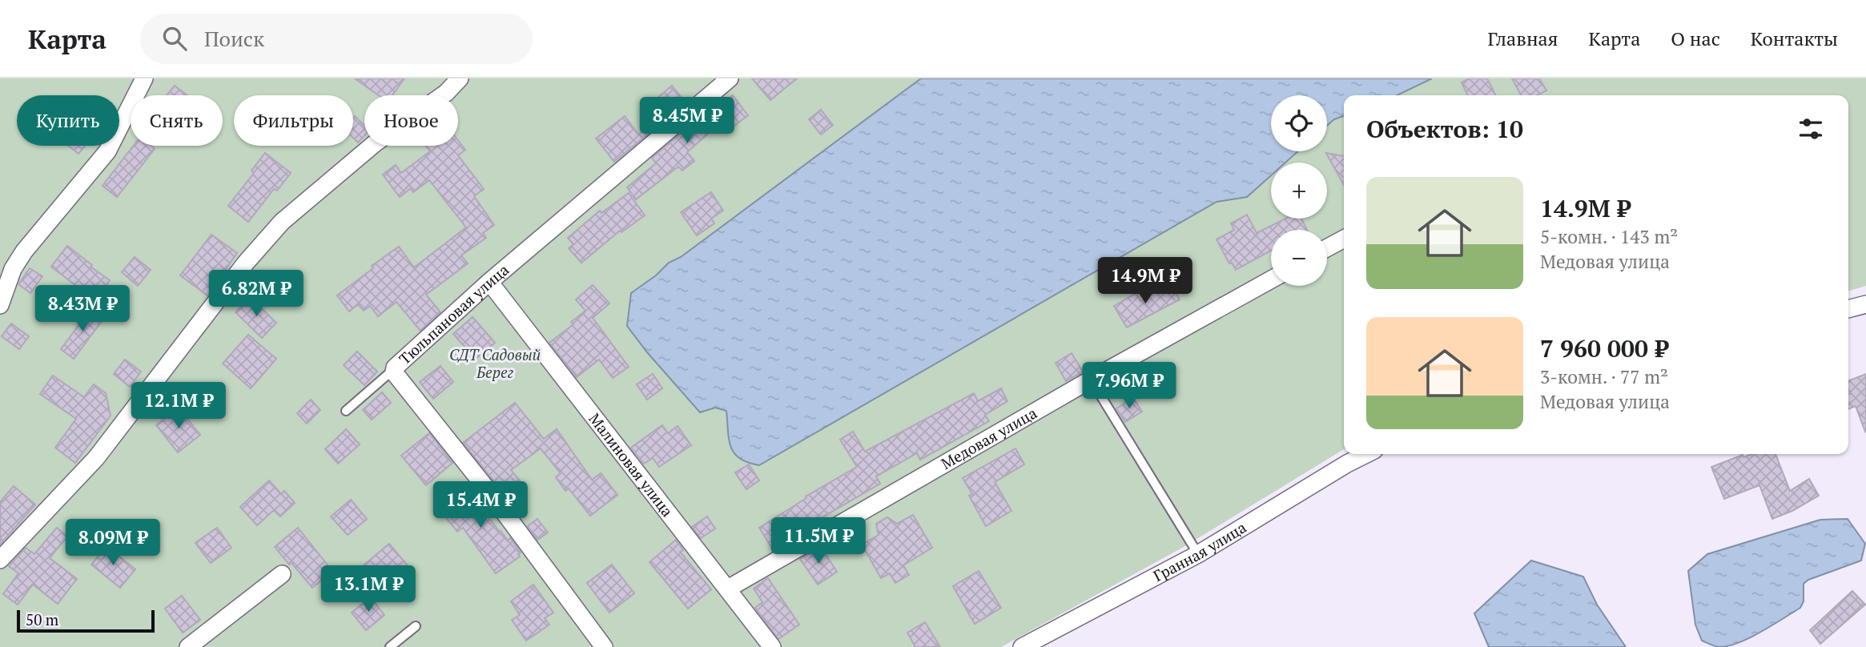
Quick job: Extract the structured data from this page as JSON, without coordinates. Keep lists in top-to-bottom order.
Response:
{
  "streets": {
    "street": [
      "Тюльпановая улица",
      "Медовая улица",
      "Малиновая улица",
      "Гранная улица"
    ]
  },
  "crossings": [
    ["Тюльпановая улица", "Малиновая улица"],
    ["Медовая улица", "Малиновая улица"]
  ],
  "parks": ["СДТ Садовый Берег"],
  "scale_bar": "50 m",
  "page": {
    "header": "Карта",
    "search": "Поиск",
    "nav": [
      "Главная",
      "Карта",
      "О нас",
      "Контакты"
    ],
    "map_buttons": ["+", "−"],
    "chip": [
      "Купить",
      "Снять",
      "Фильтры",
      "Новое"
    ],
    "heading": "Объектов: 10",
    "price": [
      "8.45M ₽",
      "14.9M ₽",
      "6.82M ₽",
      "8.43M ₽",
      "7.96M ₽",
      "12.1M ₽",
      "15.4M ₽",
      "11.5M ₽",
      "8.09M ₽",
      "13.1M ₽"
    ],
    "list": [
      {
        "name": "14.9M ₽",
        "note": "5-комн. · 143 m² · Медовая улица"
      },
      {
        "name": "7 960 000 ₽",
        "note": "3-комн. · 77 m² · Медовая улица"
      }
    ],
    "scale": "50 m"
  }
}
